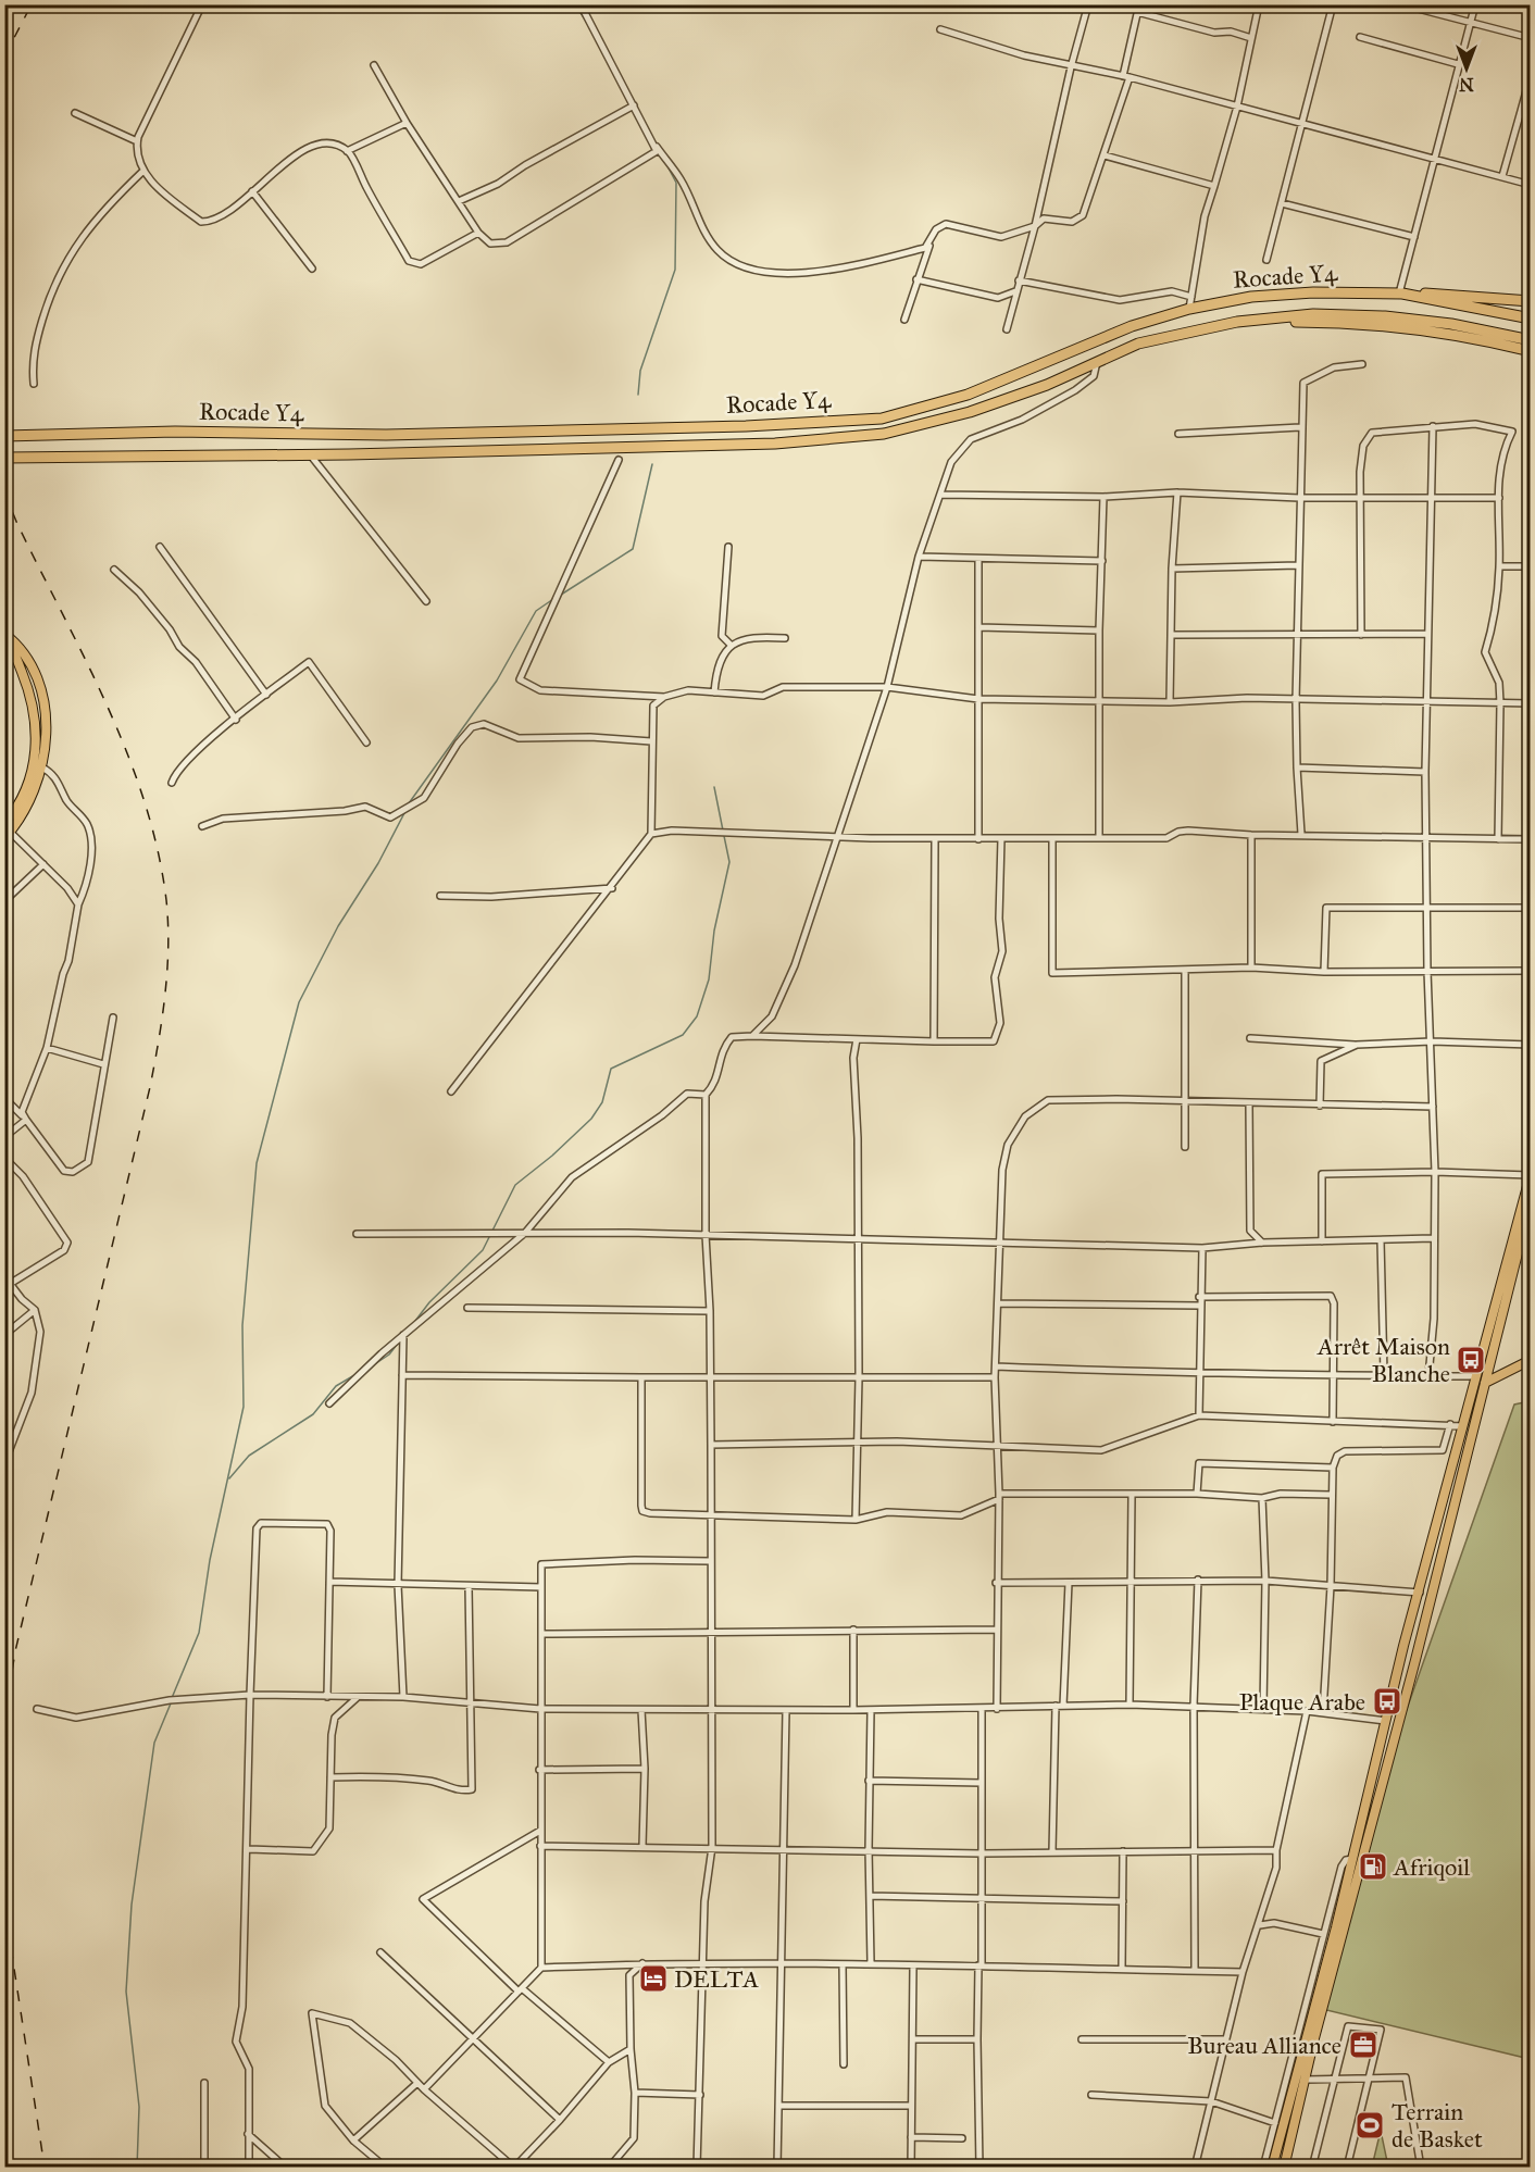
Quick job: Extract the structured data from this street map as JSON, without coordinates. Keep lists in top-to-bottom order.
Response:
{
  "streets": {
    "highway": ["Rocade Y4"]
  },
  "places": {
    "bus stop": ["Arrêt Maison Blanche", "Plaque Arabe"],
    "fuel station": ["Afriqoil"],
    "hotel": ["DELTA"],
    "office": ["Bureau Alliance"],
    "sports": ["Terrain de Basket"]
  },
  "north": "bottom"
}
